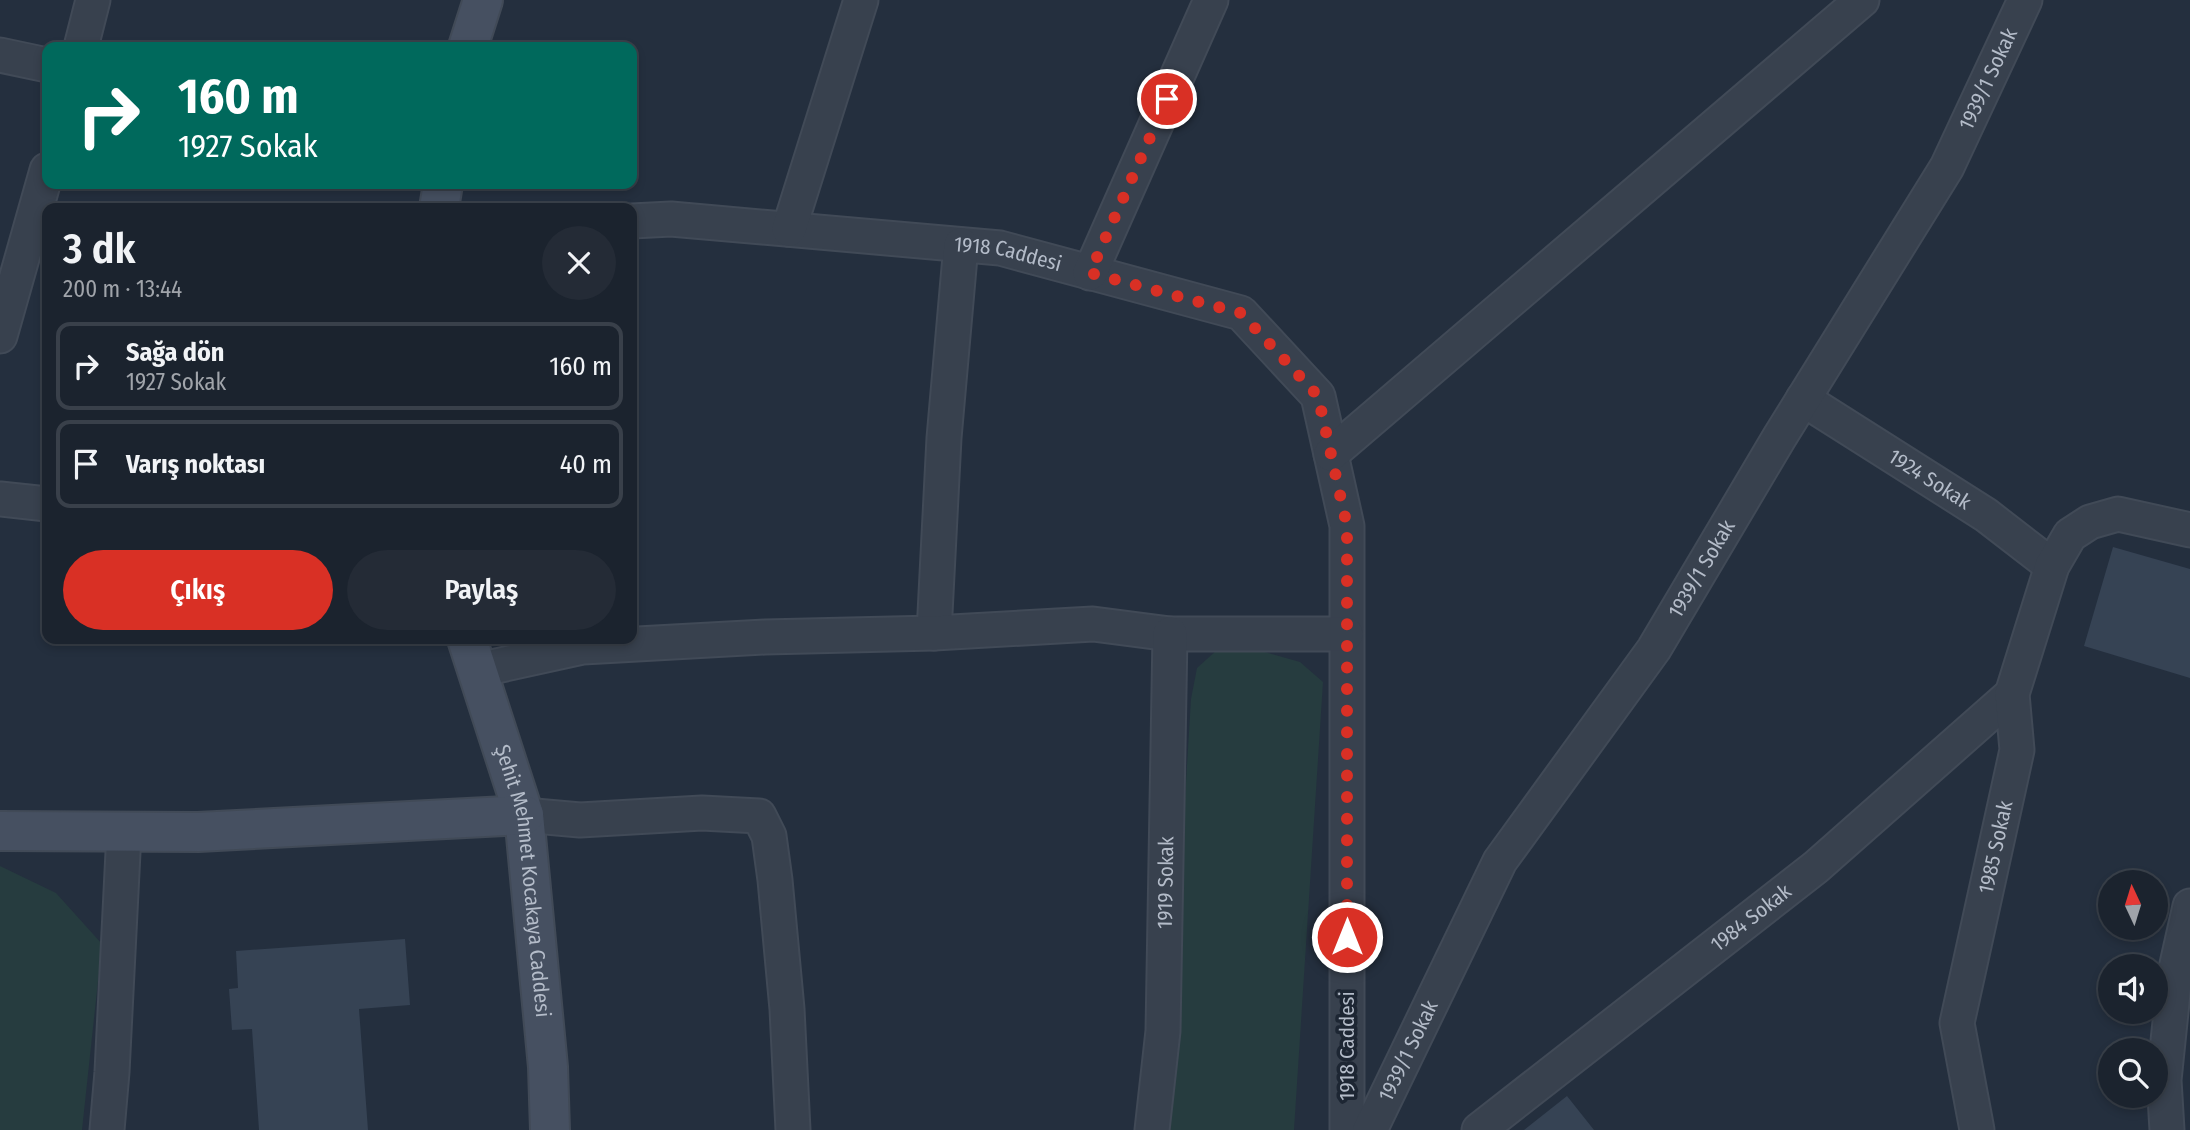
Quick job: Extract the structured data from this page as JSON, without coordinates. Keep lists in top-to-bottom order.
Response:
{
  "streets": {
    "street": [
      "1939/1 Sokak",
      "1918 Caddesi",
      "1924 Sokak",
      "1985 Sokak",
      "Şehit Mehmet Kocakaya Caddesi",
      "1919 Sokak",
      "1984 Sokak"
    ]
  },
  "crossings": [
    ["1939/1 Sokak", "1924 Sokak"],
    ["1924 Sokak", "1985 Sokak"],
    ["1985 Sokak", "1984 Sokak"]
  ],
  "north": "top",
  "page": {
    "turn": ["160 m", "1927 Sokak"],
    "heading": ["3 dk", "200 m · 13:44"],
    "list": [
      {
        "name": "Sağa dön",
        "note": "1927 Sokak",
        "value": "160 m"
      },
      {
        "name": "Varış noktası",
        "value": "40 m"
      }
    ],
    "buttons": ["Çıkış", "Paylaş"]
  }
}
